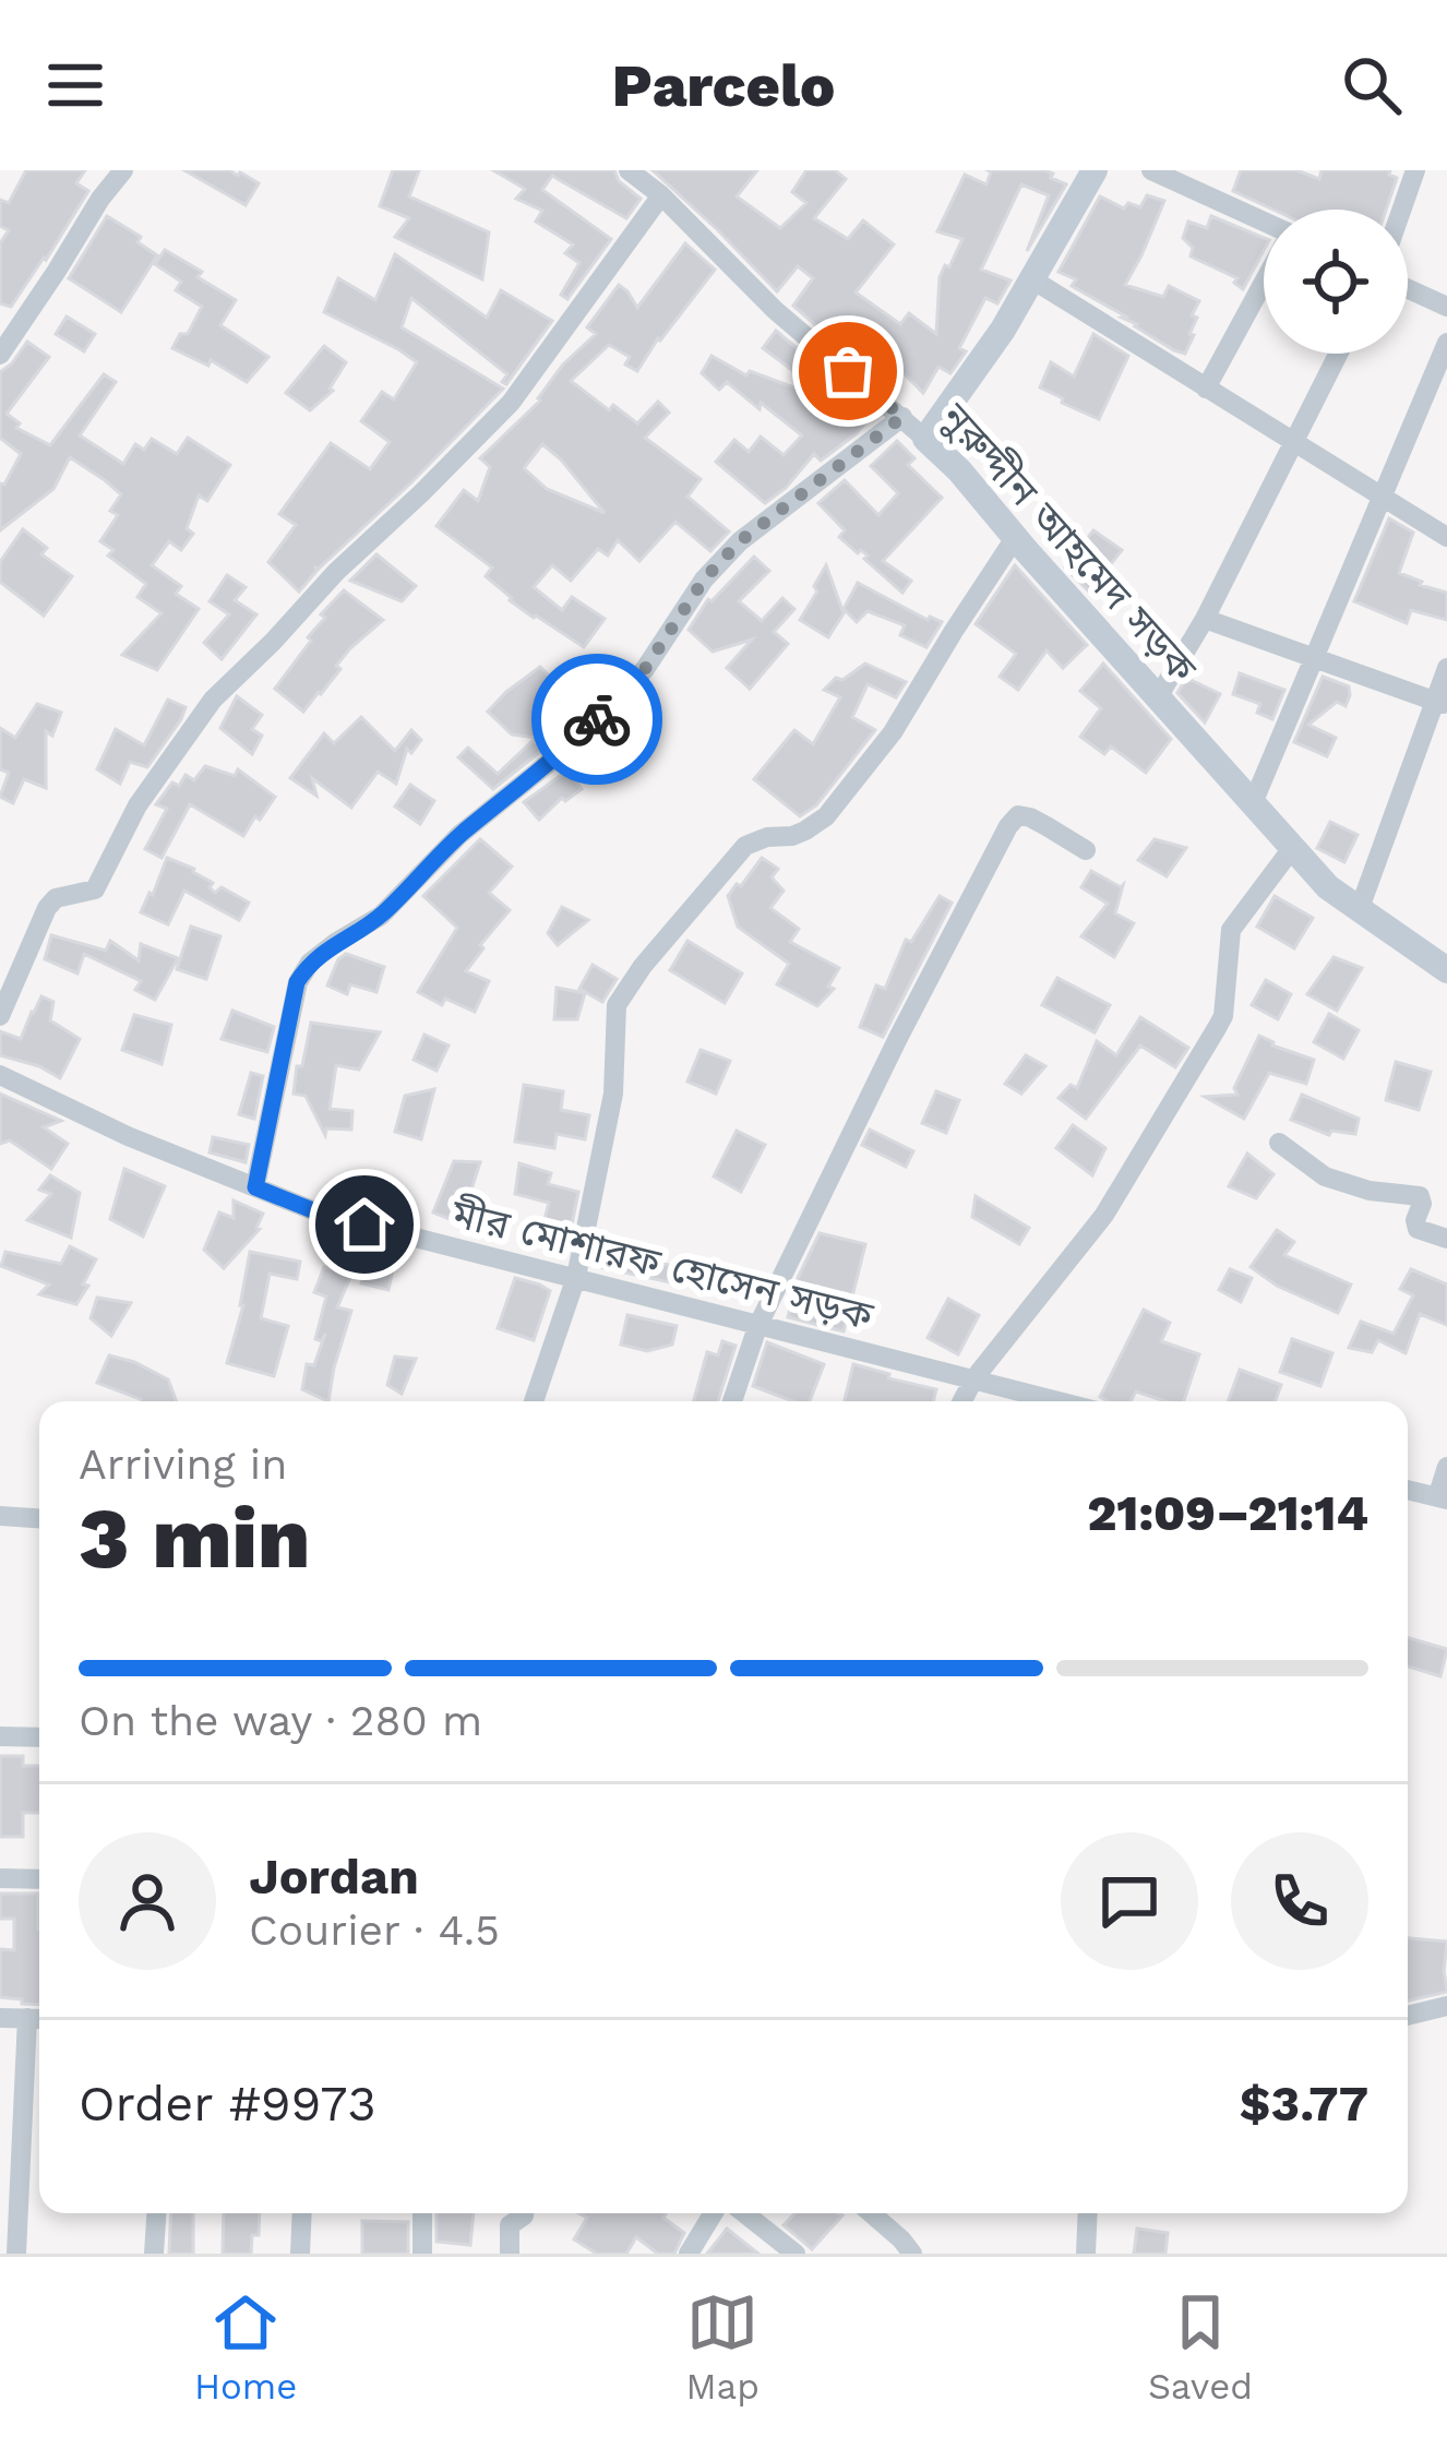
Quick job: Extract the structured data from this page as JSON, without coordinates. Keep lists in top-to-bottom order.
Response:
{
  "streets": {
    "main road": ["নুরুদ্দীন আহমেদ সড়ক"],
    "street": ["মীর মোশারফ হোসেন সড়ক"]
  },
  "page": {
    "header": "Parcelo",
    "heading": ["3 min", "Arriving in", "21:09–21:14"],
    "panel": [
      "Jordan",
      "Courier · 4.5",
      "Order #9973",
      "$3.77"
    ],
    "bar": "On the way · 280 m",
    "tabs": ["Home", "Map", "Saved"]
  }
}
